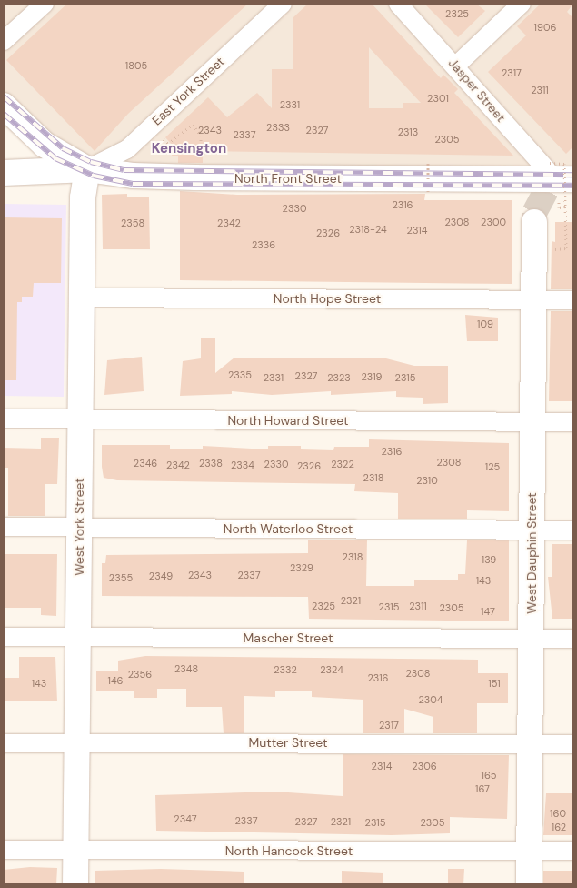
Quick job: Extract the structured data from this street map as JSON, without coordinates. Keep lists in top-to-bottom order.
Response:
{
  "streets": {
    "street": [
      "Jasper Street",
      "East York Street",
      "North Front Street",
      "North Hope Street",
      "North Howard Street",
      "West York Street",
      "North Waterloo Street",
      "West Dauphin Street",
      "Mascher Street",
      "Mutter Street",
      "North Hancock Street"
    ]
  },
  "crossings": [
    ["Jasper Street", "North Front Street"],
    ["East York Street", "North Front Street"],
    ["East York Street", "West York Street"],
    ["North Front Street", "West York Street"],
    ["North Hope Street", "West York Street"],
    ["North Hope Street", "West Dauphin Street"],
    ["North Howard Street", "West York Street"],
    ["North Howard Street", "West Dauphin Street"],
    ["West York Street", "North Waterloo Street"],
    ["West York Street", "Mascher Street"],
    ["West York Street", "Mutter Street"],
    ["West York Street", "North Hancock Street"],
    ["North Waterloo Street", "West Dauphin Street"],
    ["West Dauphin Street", "Mascher Street"],
    ["West Dauphin Street", "Mutter Street"],
    ["West Dauphin Street", "North Hancock Street"]
  ],
  "districts": ["Kensington"],
  "house_numbers": [
    "2325",
    "1906",
    "1805",
    "2317",
    "2311",
    "2301",
    "2331",
    "2333",
    "2343",
    "2327",
    "2313",
    "2337",
    "2305",
    "2316",
    "2330",
    "2308",
    "2300",
    "2358",
    "2342",
    "2318-24",
    "2314",
    "2326",
    "2336",
    "109",
    "2335",
    "2327",
    "2319",
    "2331",
    "2323",
    "2315",
    "2316",
    "2308",
    "2346",
    "2338",
    "2330",
    "2322",
    "2342",
    "2334",
    "2326",
    "125",
    "2318",
    "2310",
    "2318",
    "139",
    "2329",
    "2343",
    "2337",
    "2349",
    "2355",
    "143",
    "2321",
    "2325",
    "2311",
    "2315",
    "2305",
    "147",
    "2348",
    "2332",
    "2324",
    "2308",
    "2356",
    "2316",
    "146",
    "143",
    "151",
    "2304",
    "2317",
    "2314",
    "2306",
    "165",
    "167",
    "160",
    "2347",
    "2337",
    "2327",
    "2321",
    "2315",
    "2305",
    "162"
  ]
}
